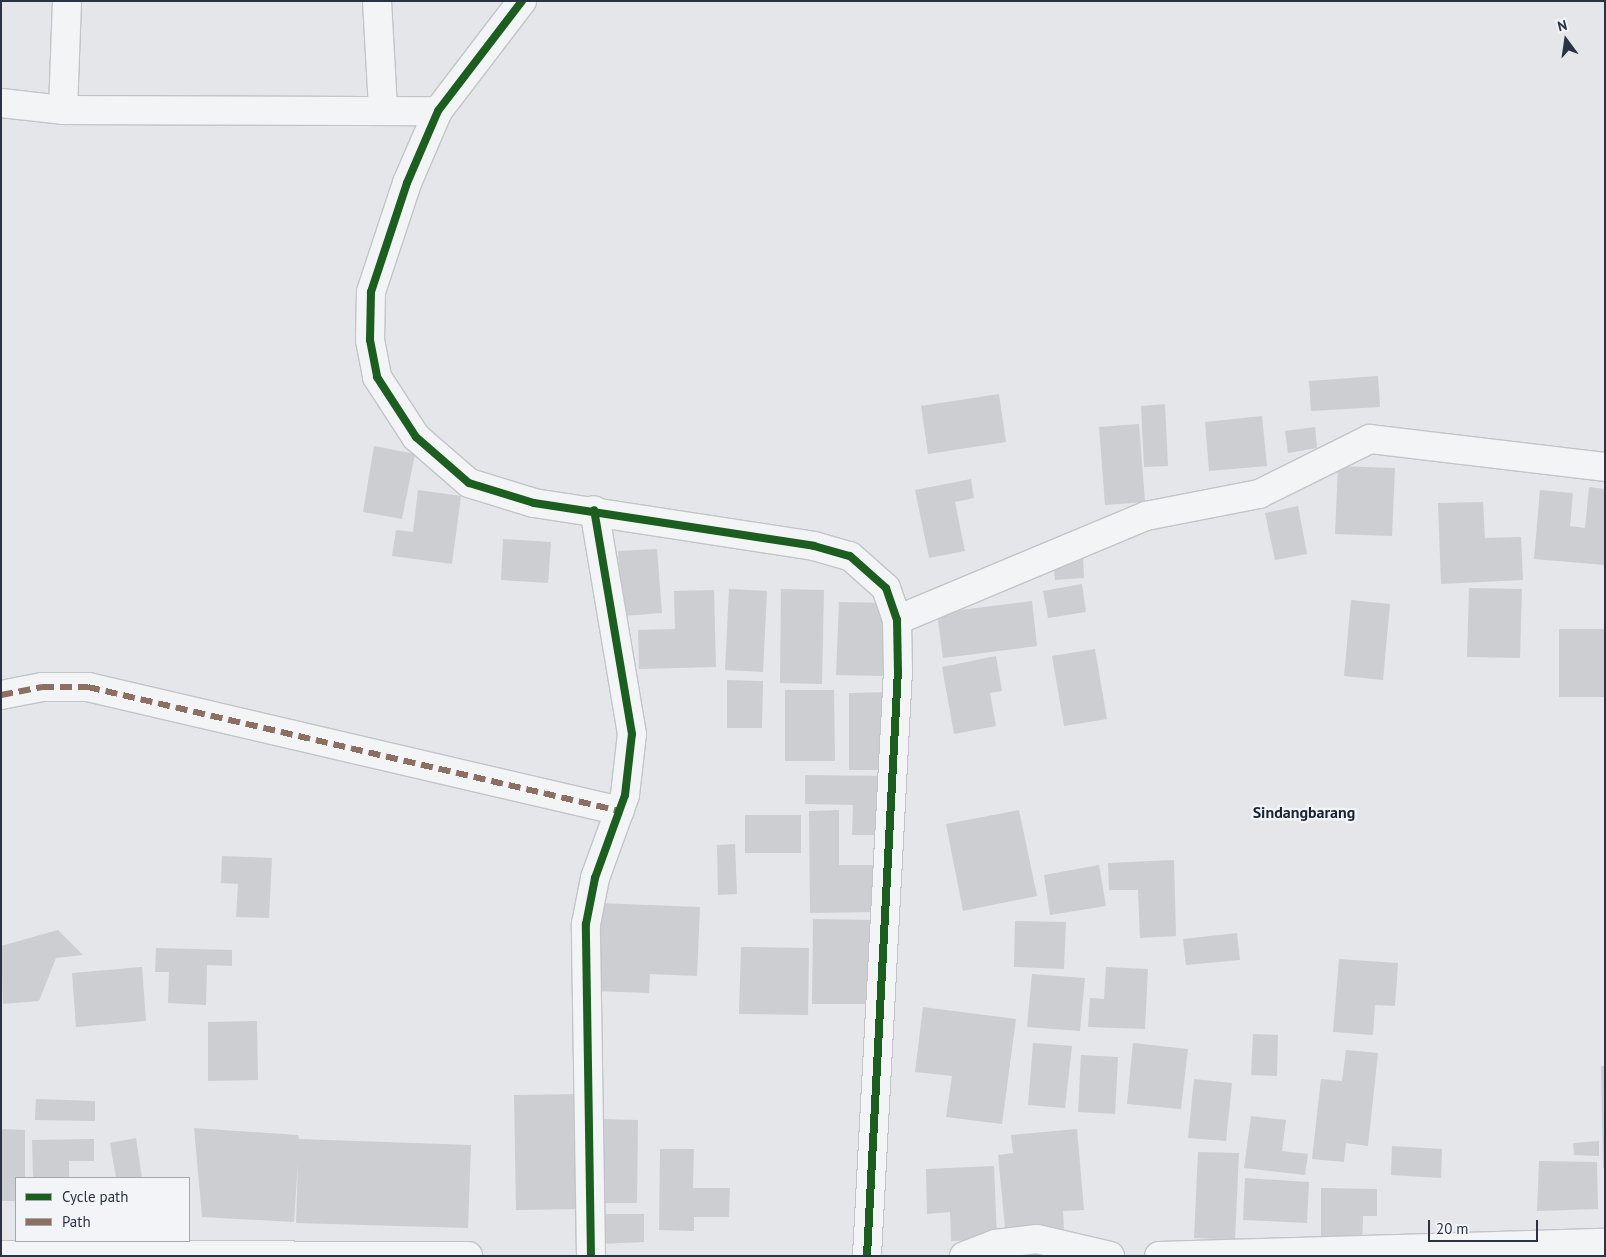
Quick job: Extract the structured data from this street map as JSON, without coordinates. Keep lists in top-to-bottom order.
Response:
{
  "districts": ["Sindangbarang"],
  "legend": ["Cycle path", "Path"],
  "scale_bar": "20 m",
  "north": "top"
}
